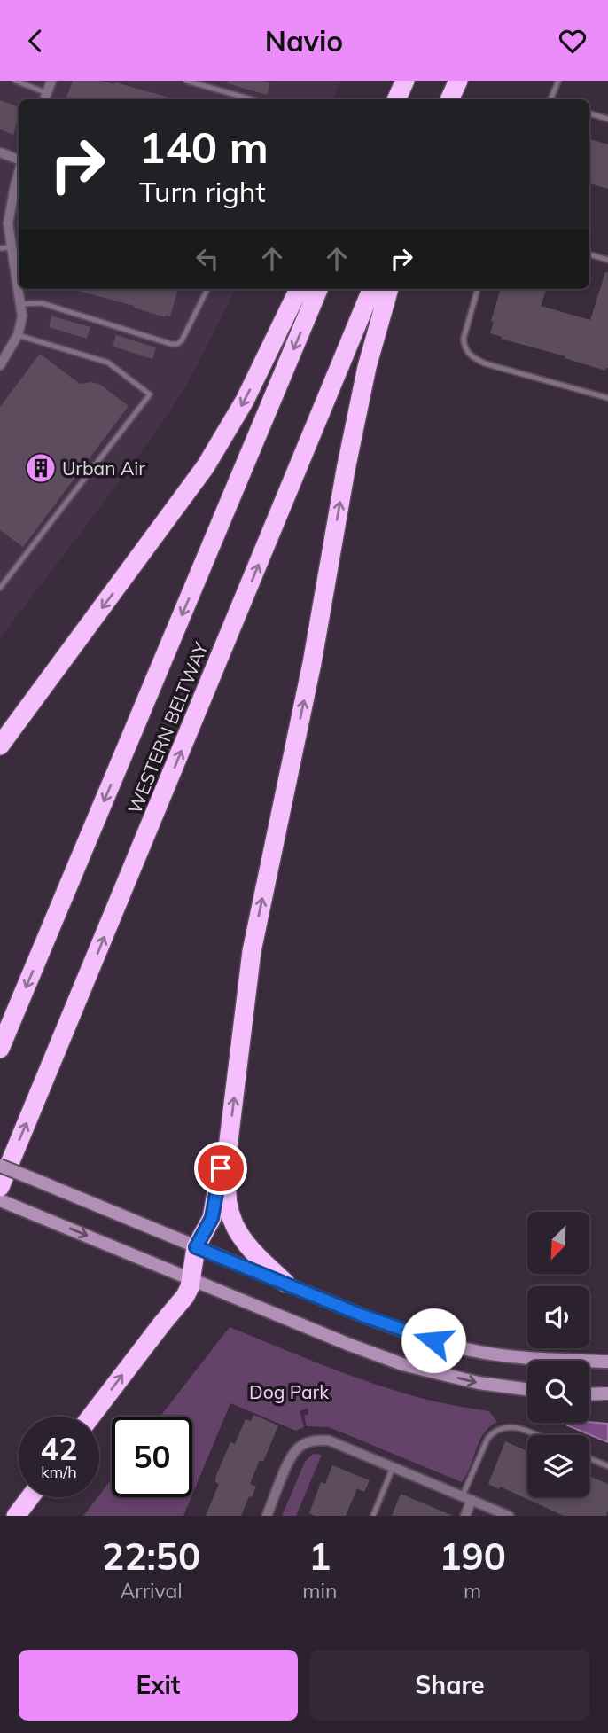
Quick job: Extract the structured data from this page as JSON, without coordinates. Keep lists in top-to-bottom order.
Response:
{
  "streets": {
    "highway": ["WESTERN BELTWAY"]
  },
  "parks": ["Dog Park"],
  "places": {
    "building": ["Urban Air"]
  },
  "north": "bottom left",
  "page": {
    "header": "Navio",
    "turn": ["140 m", "Turn right"],
    "speed": "42 km/h",
    "limit": "50",
    "eta": [
      "22:50",
      "Arrival",
      "1",
      "min",
      "190",
      "m"
    ],
    "buttons": ["Exit", "Share"]
  }
}
